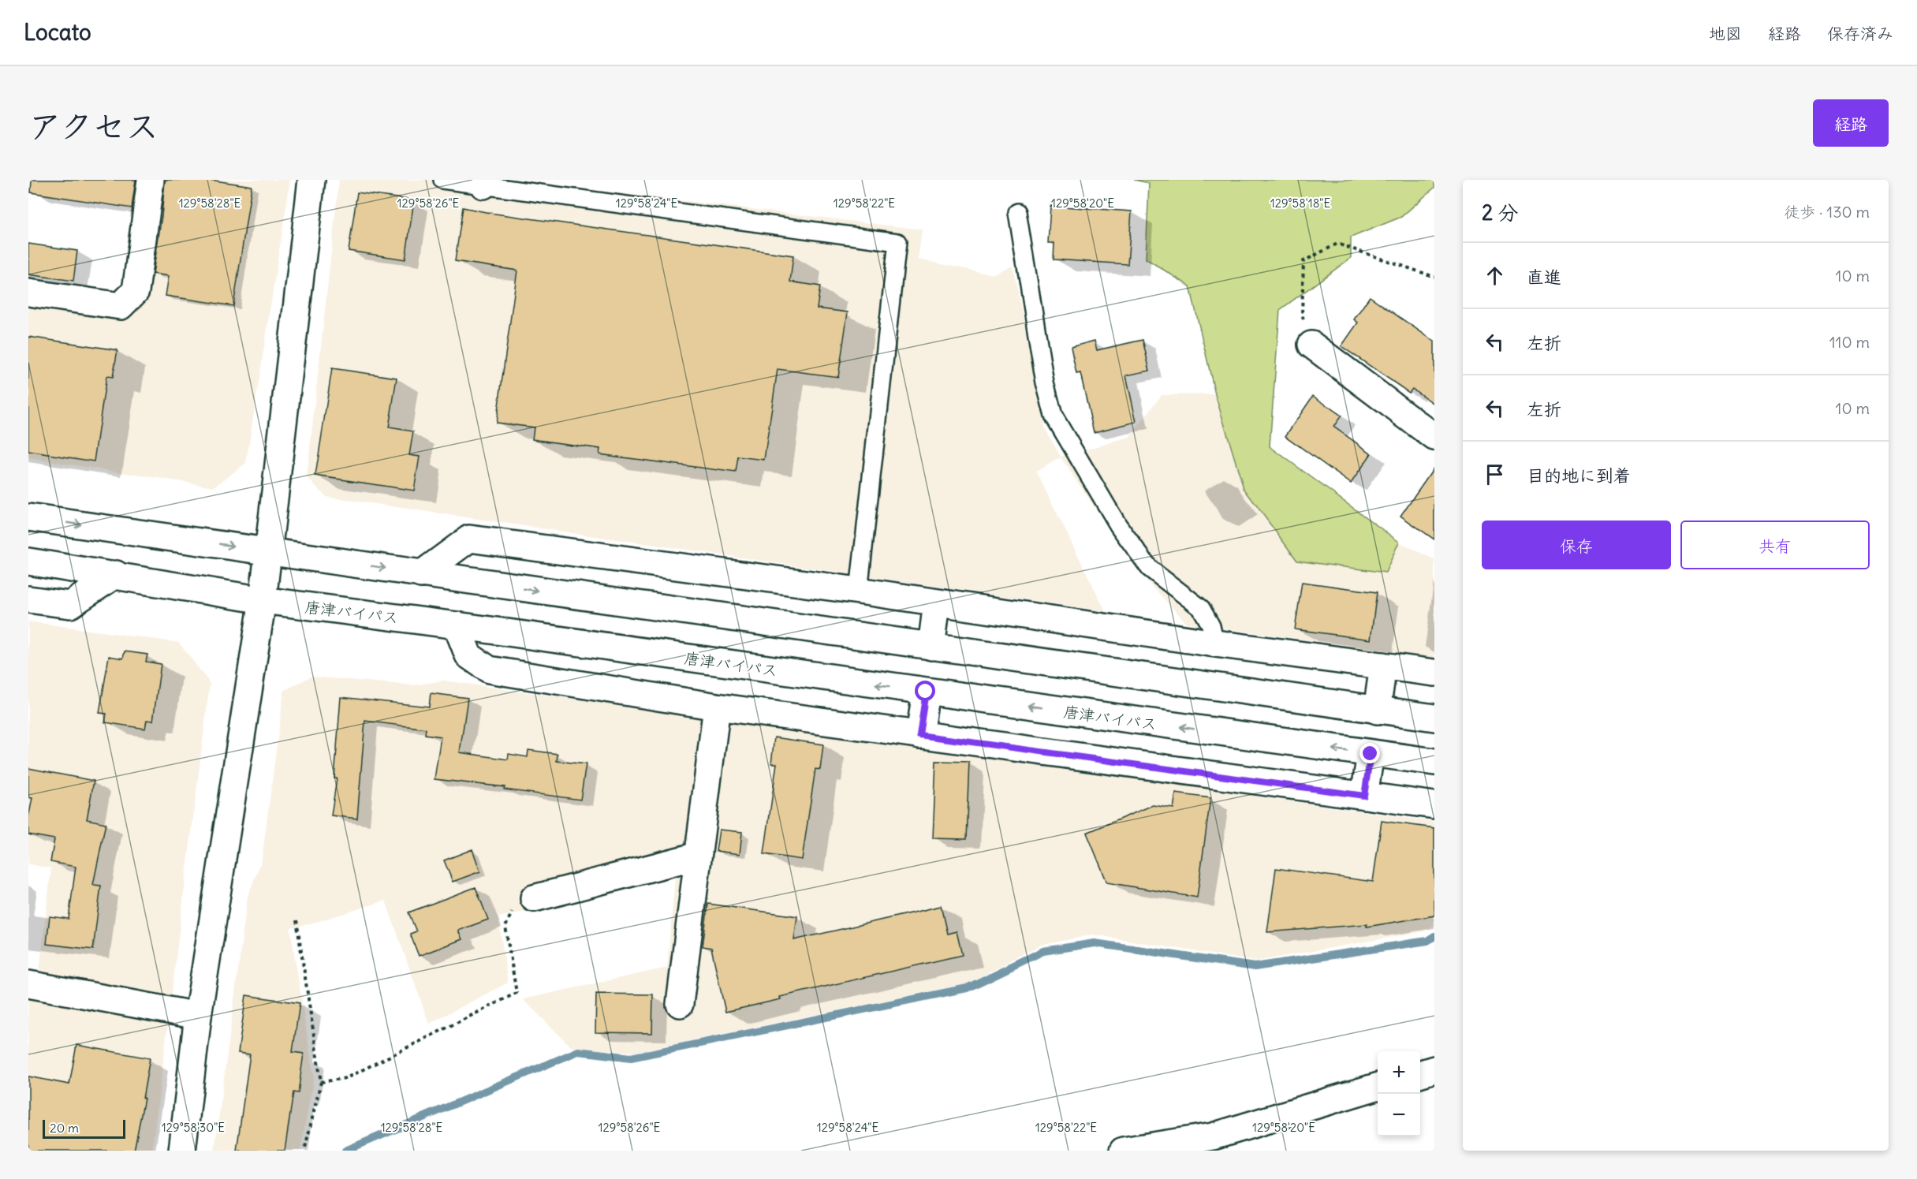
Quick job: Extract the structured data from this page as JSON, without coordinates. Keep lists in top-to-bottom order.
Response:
{
  "streets": {
    "main road": ["唐津バイパス"]
  },
  "scale_bar": "20 m",
  "page": {
    "header": "Locato",
    "nav": ["地図", "経路", "保存済み"],
    "title": "アクセス",
    "buttons": [
      "経路",
      ["保存", "共有"]
    ],
    "heading": ["2 分", "徒歩 · 130 m"],
    "list": [
      ["直進", "10 m"],
      ["左折", "110 m"],
      ["左折", "10 m"],
      "目的地に到着"
    ],
    "map_buttons": ["+", "−"],
    "scale": "20 m"
  },
  "coordinates": [
    "129°58'28\"E",
    "129°58'26\"E",
    "129°58'24\"E",
    "129°58'22\"E",
    "129°58'20\"E",
    "129°58'18\"E",
    "129°58'30\"E"
  ]
}
